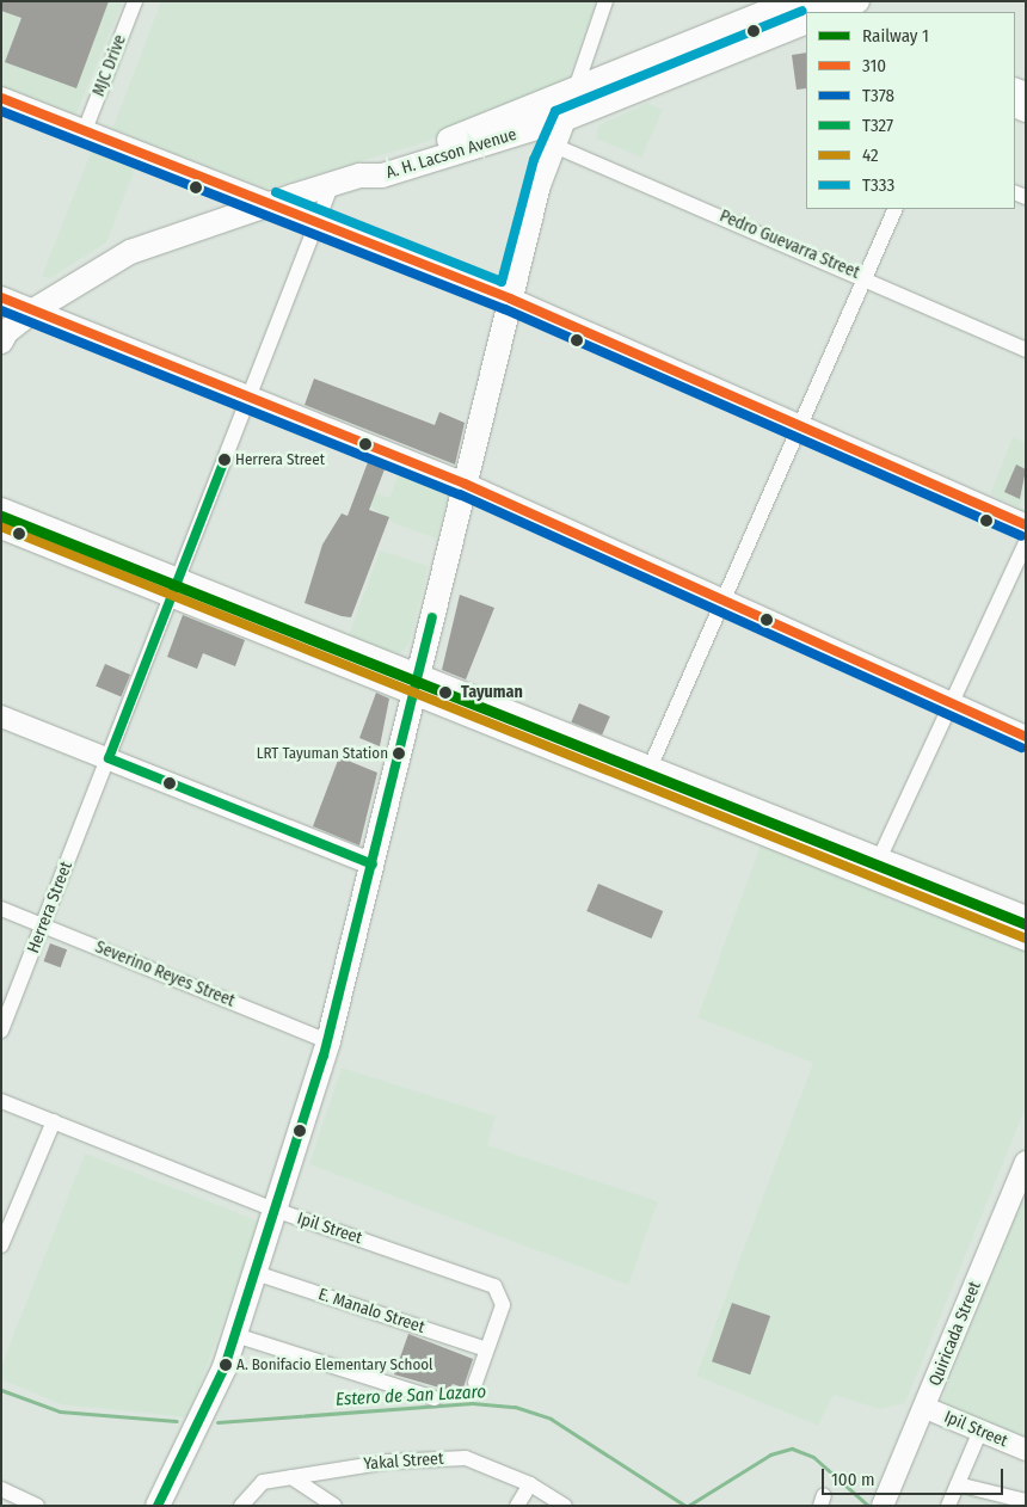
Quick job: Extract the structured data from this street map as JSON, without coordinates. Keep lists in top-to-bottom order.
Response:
{
  "streets": {
    "main road": ["A. H. Lacson Avenue"],
    "street": [
      "MJC Drive",
      "Pedro Guevarra Street",
      "Herrera Street",
      "Severino Reyes Street",
      "Ipil Street",
      "E. Manalo Street",
      "Quiricada Street",
      "Yakal Street"
    ]
  },
  "crossings": [
    ["A. H. Lacson Avenue", "Herrera Street"],
    ["Herrera Street", "Severino Reyes Street"],
    ["Ipil Street", "E. Manalo Street"],
    ["Ipil Street", "Quiricada Street"]
  ],
  "water": ["Estero de San Lazaro"],
  "places": [
    "Herrera Street",
    "Tayuman",
    "LRT Tayuman Station",
    "A. Bonifacio Elementary School"
  ],
  "lines": [
    "transit line T333",
    "transit line 310",
    "transit line T378",
    "transit line T327",
    "rail line 1",
    "transit line 42"
  ],
  "legend": [
    "Railway 1",
    "310",
    "T378",
    "T327",
    "42",
    "T333"
  ],
  "scale_bar": "100 m"
}
